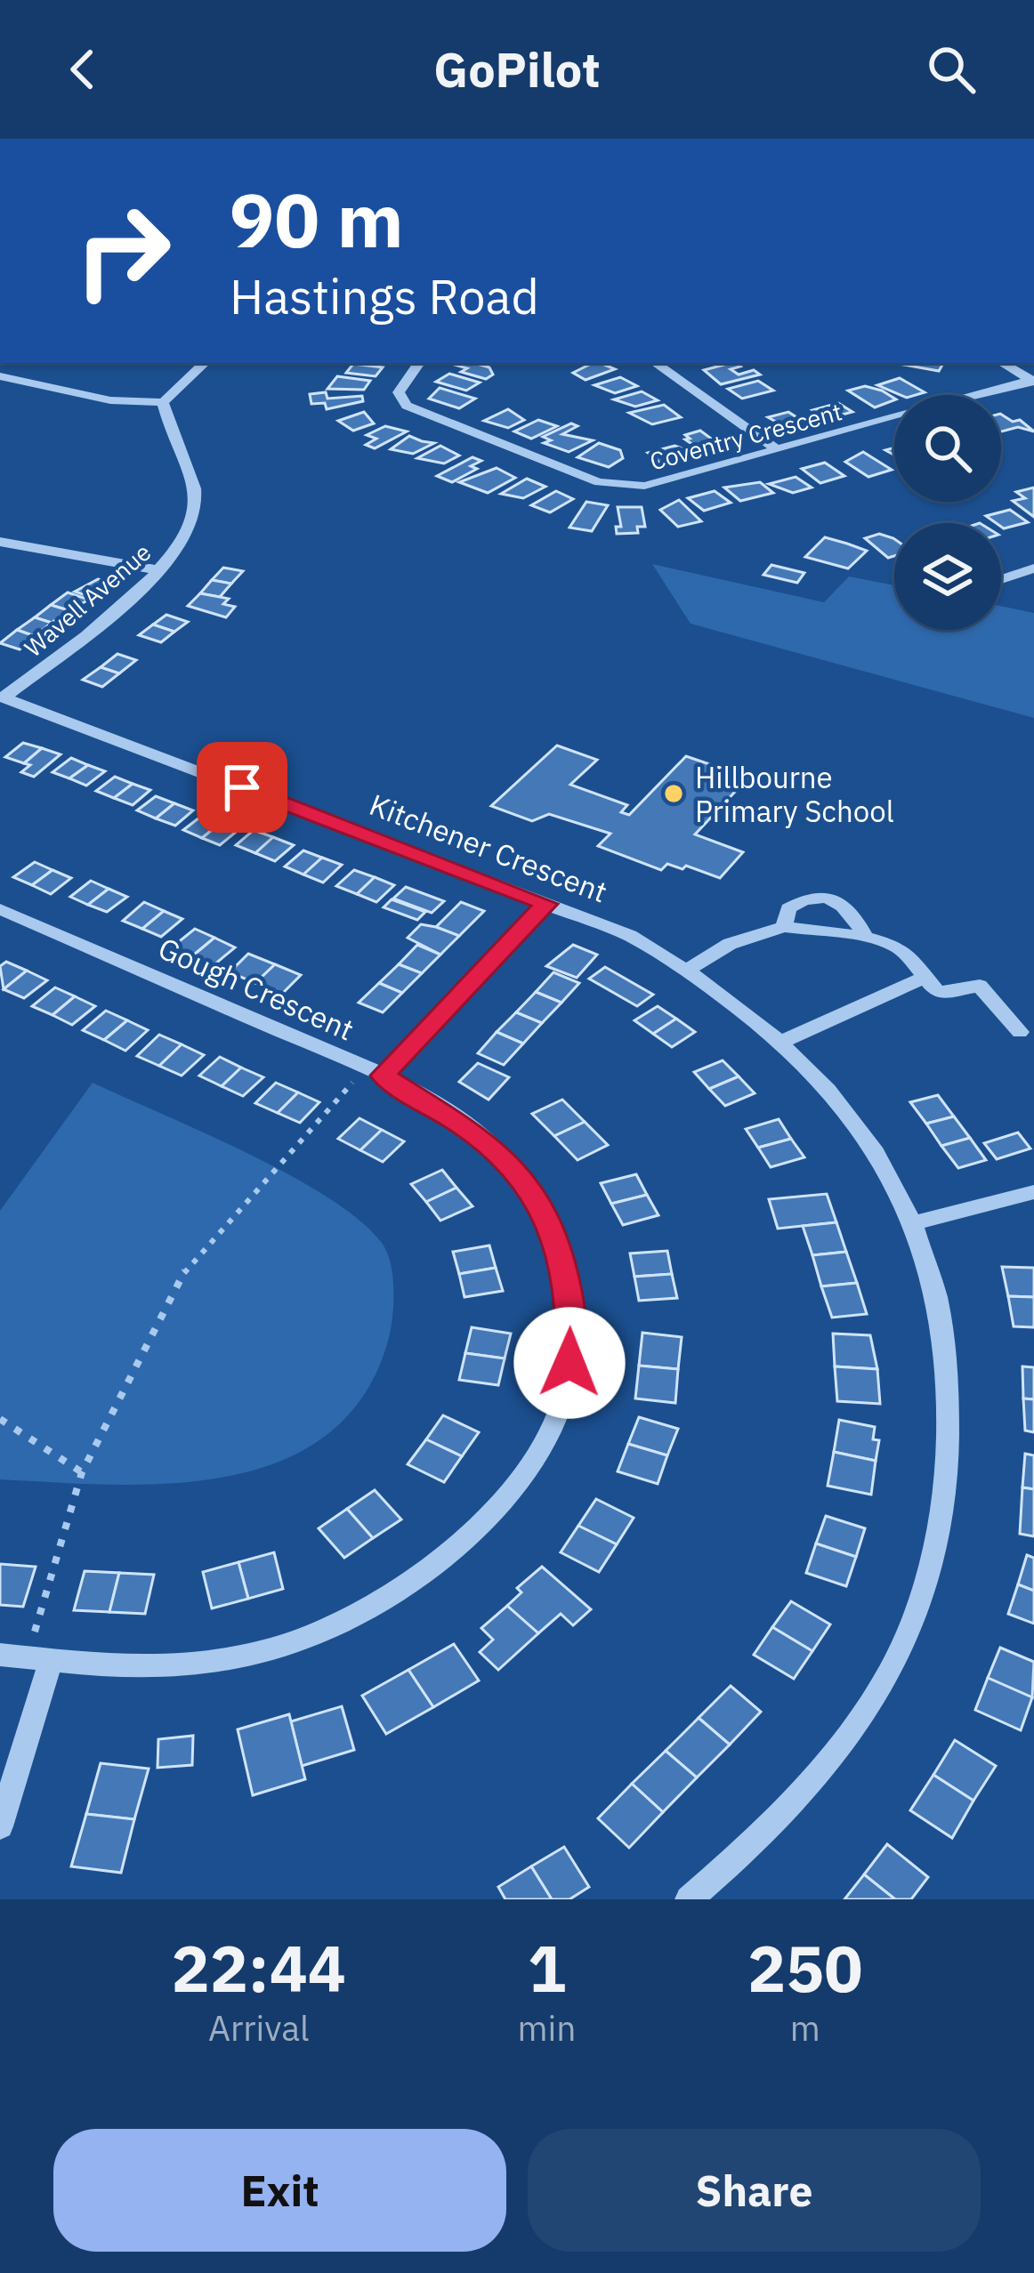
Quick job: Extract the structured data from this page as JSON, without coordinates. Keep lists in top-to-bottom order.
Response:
{
  "streets": {
    "street": [
      "Coventry Crescent",
      "Wavell Avenue",
      "Kitchener Crescent",
      "Gough Crescent"
    ]
  },
  "crossings": [
    ["Wavell Avenue", "Kitchener Crescent"]
  ],
  "places": ["Hillbourne Primary School"],
  "page": {
    "header": "GoPilot",
    "turn": ["90 m", "Hastings Road"],
    "eta": [
      "22:44",
      "Arrival",
      "1",
      "min",
      "250",
      "m"
    ],
    "buttons": ["Exit", "Share"]
  }
}
